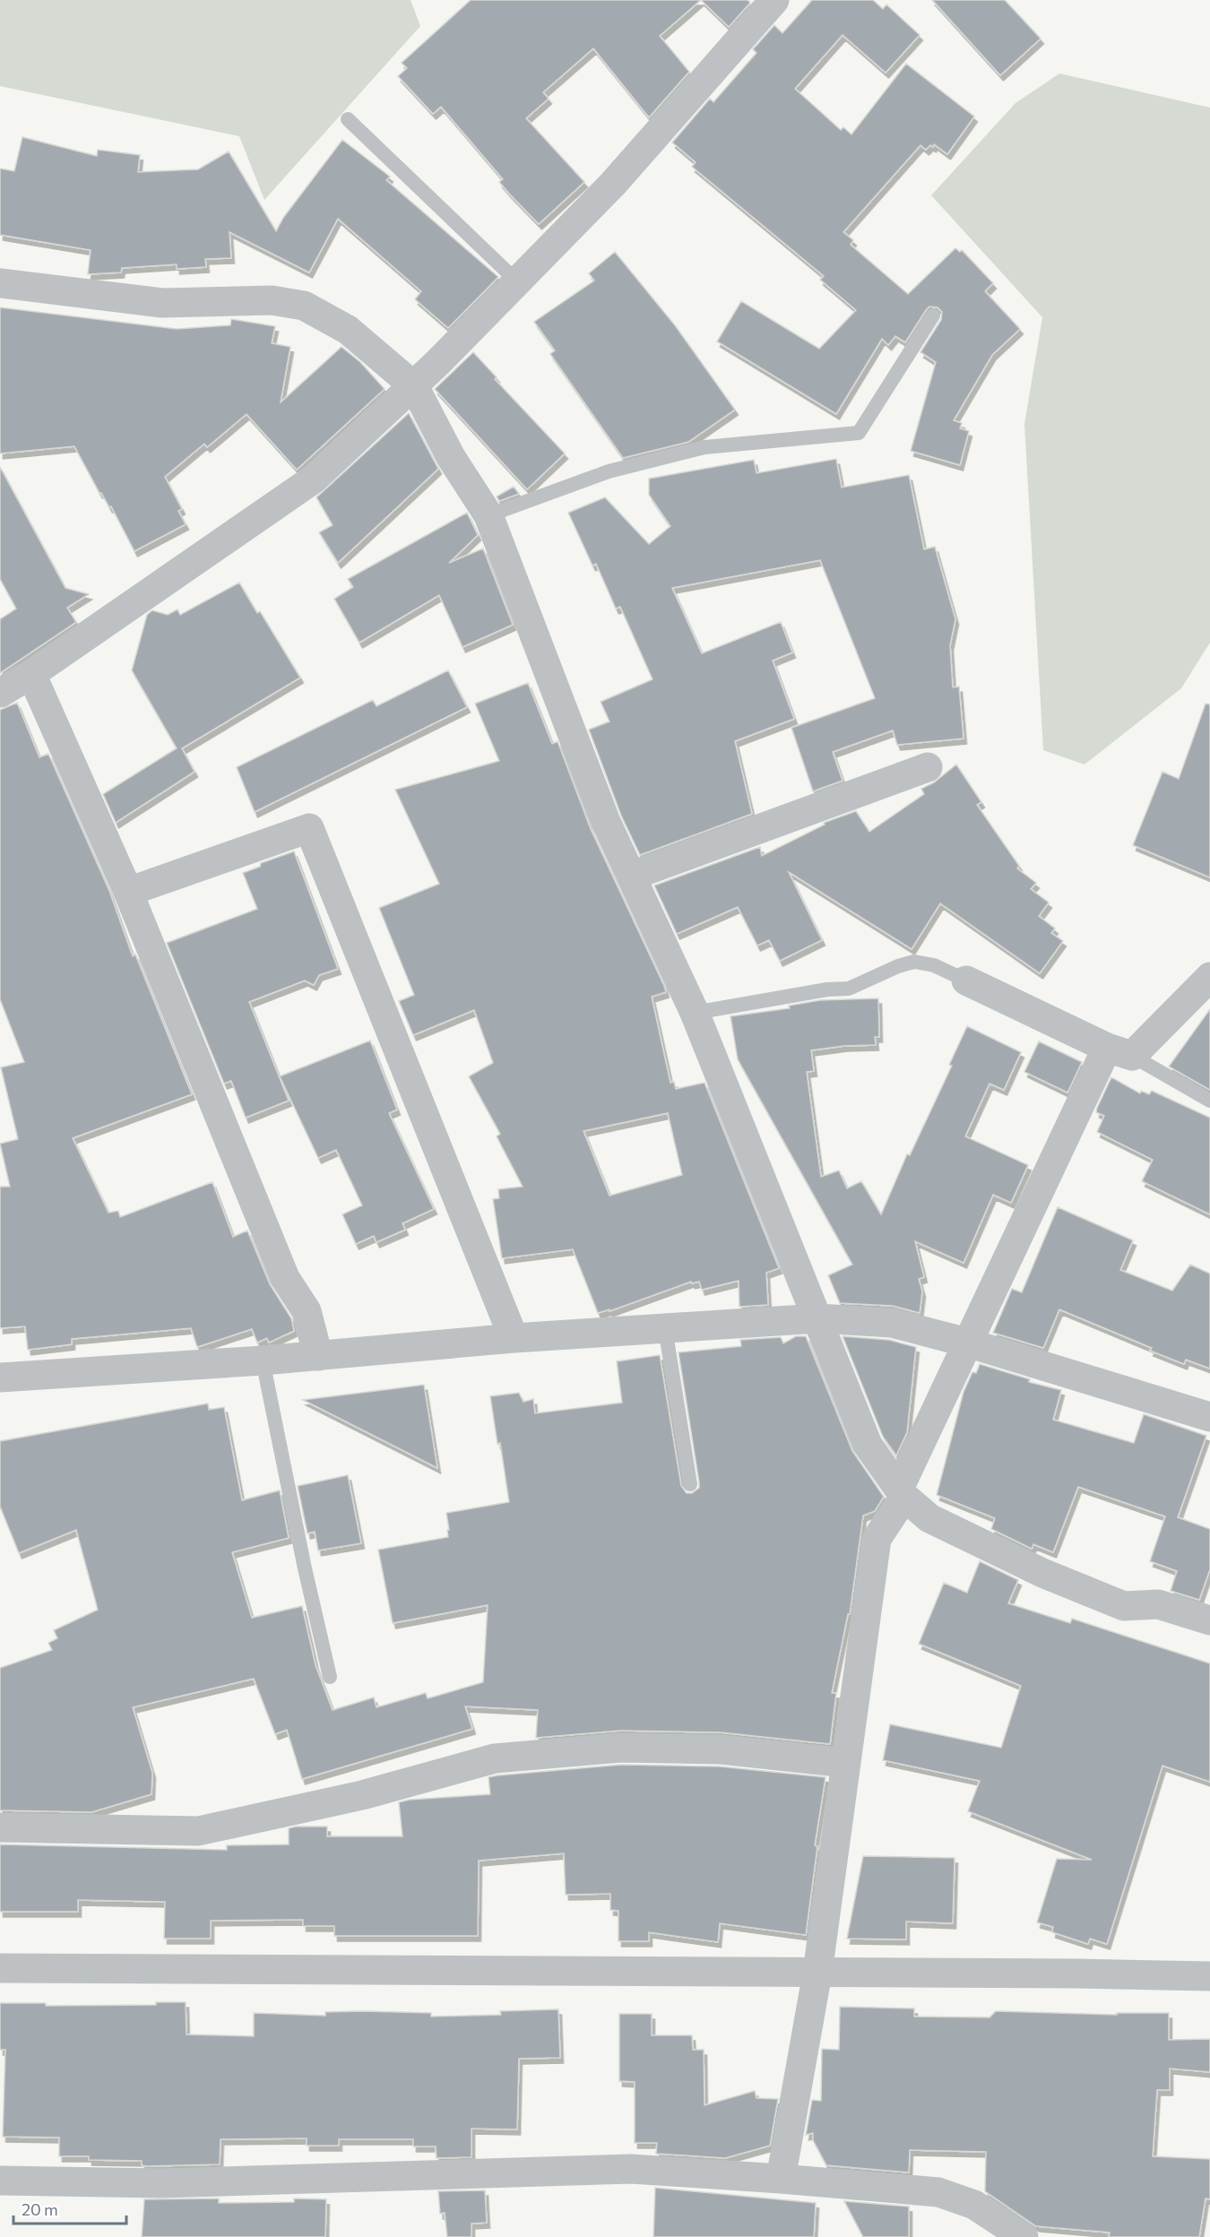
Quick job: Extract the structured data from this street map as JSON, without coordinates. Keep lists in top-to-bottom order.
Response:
{
  "scale_bar": "20 m"
}
